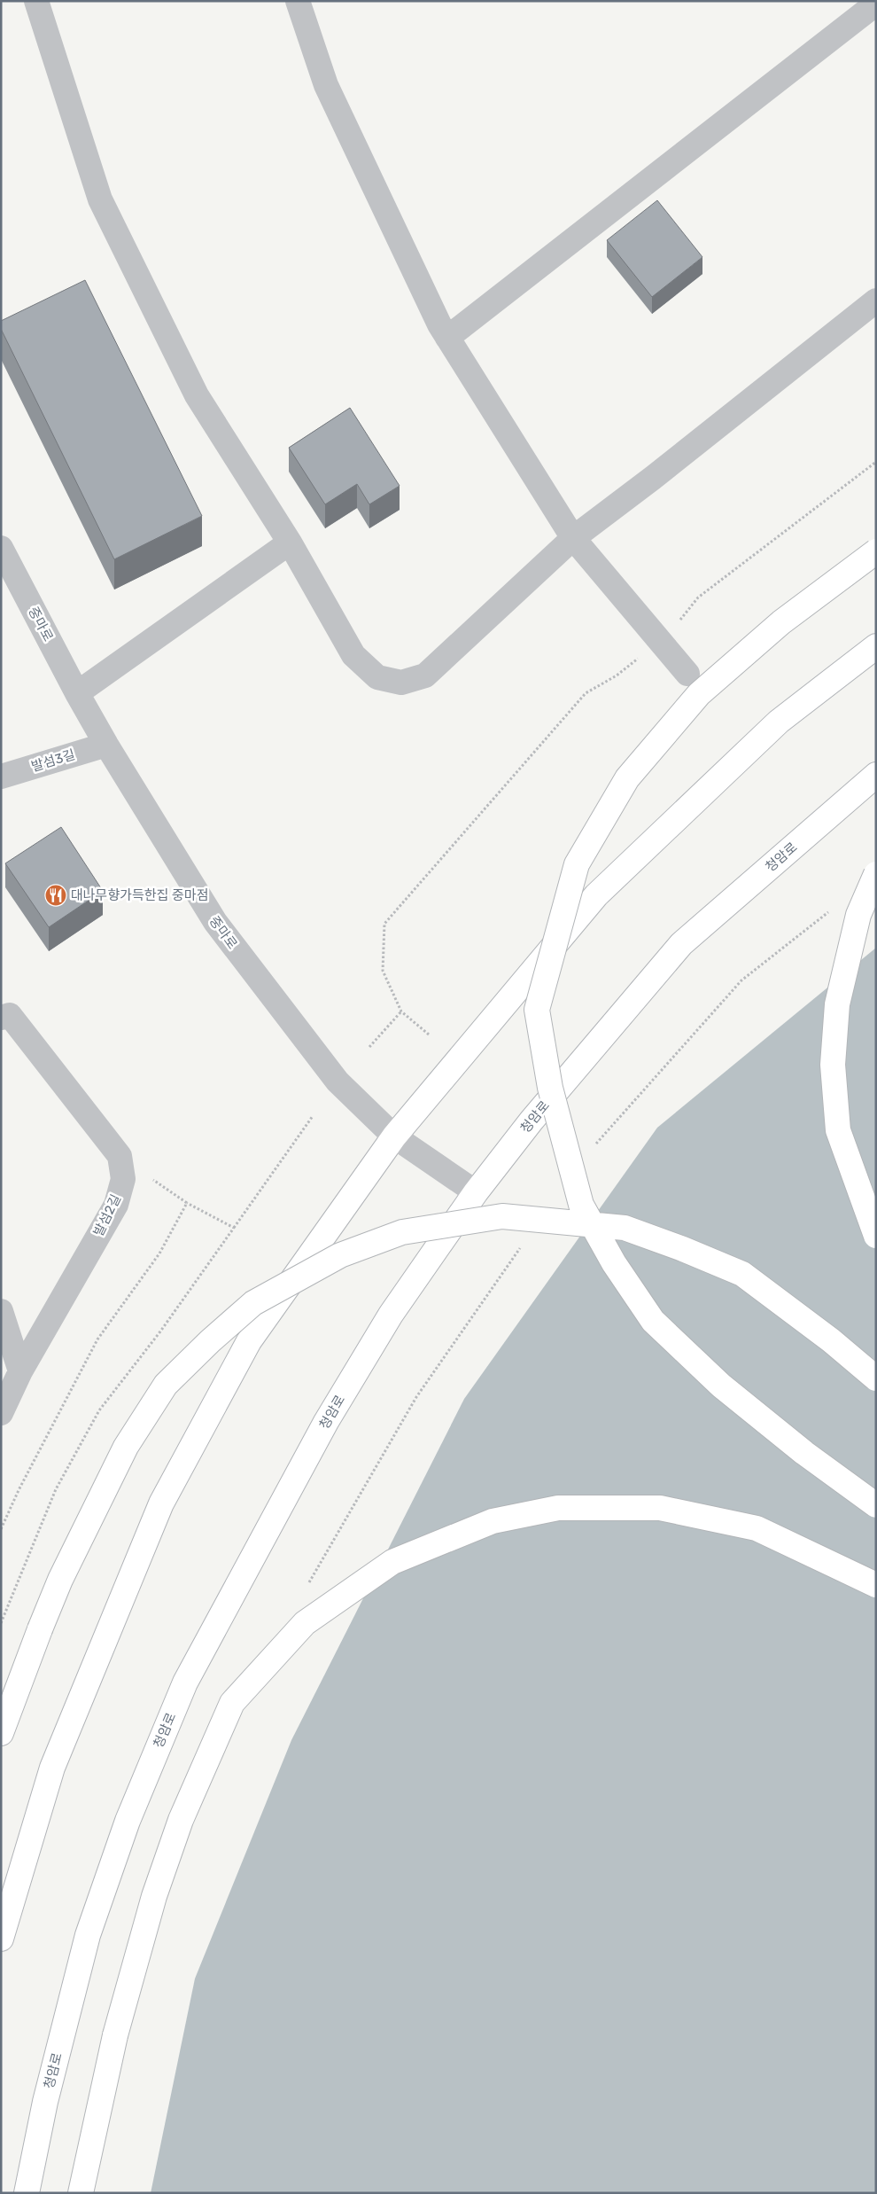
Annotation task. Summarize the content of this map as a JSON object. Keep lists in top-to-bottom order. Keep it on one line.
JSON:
{"streets":{"main road":["청암로"],"street":["중마로","발섬3길","발섬2길"]},"crossings":[["중마로","발섬3길"],["중마로","청암로"]],"places":{"restaurant":["대나무향가득한집 중마점"]}}
